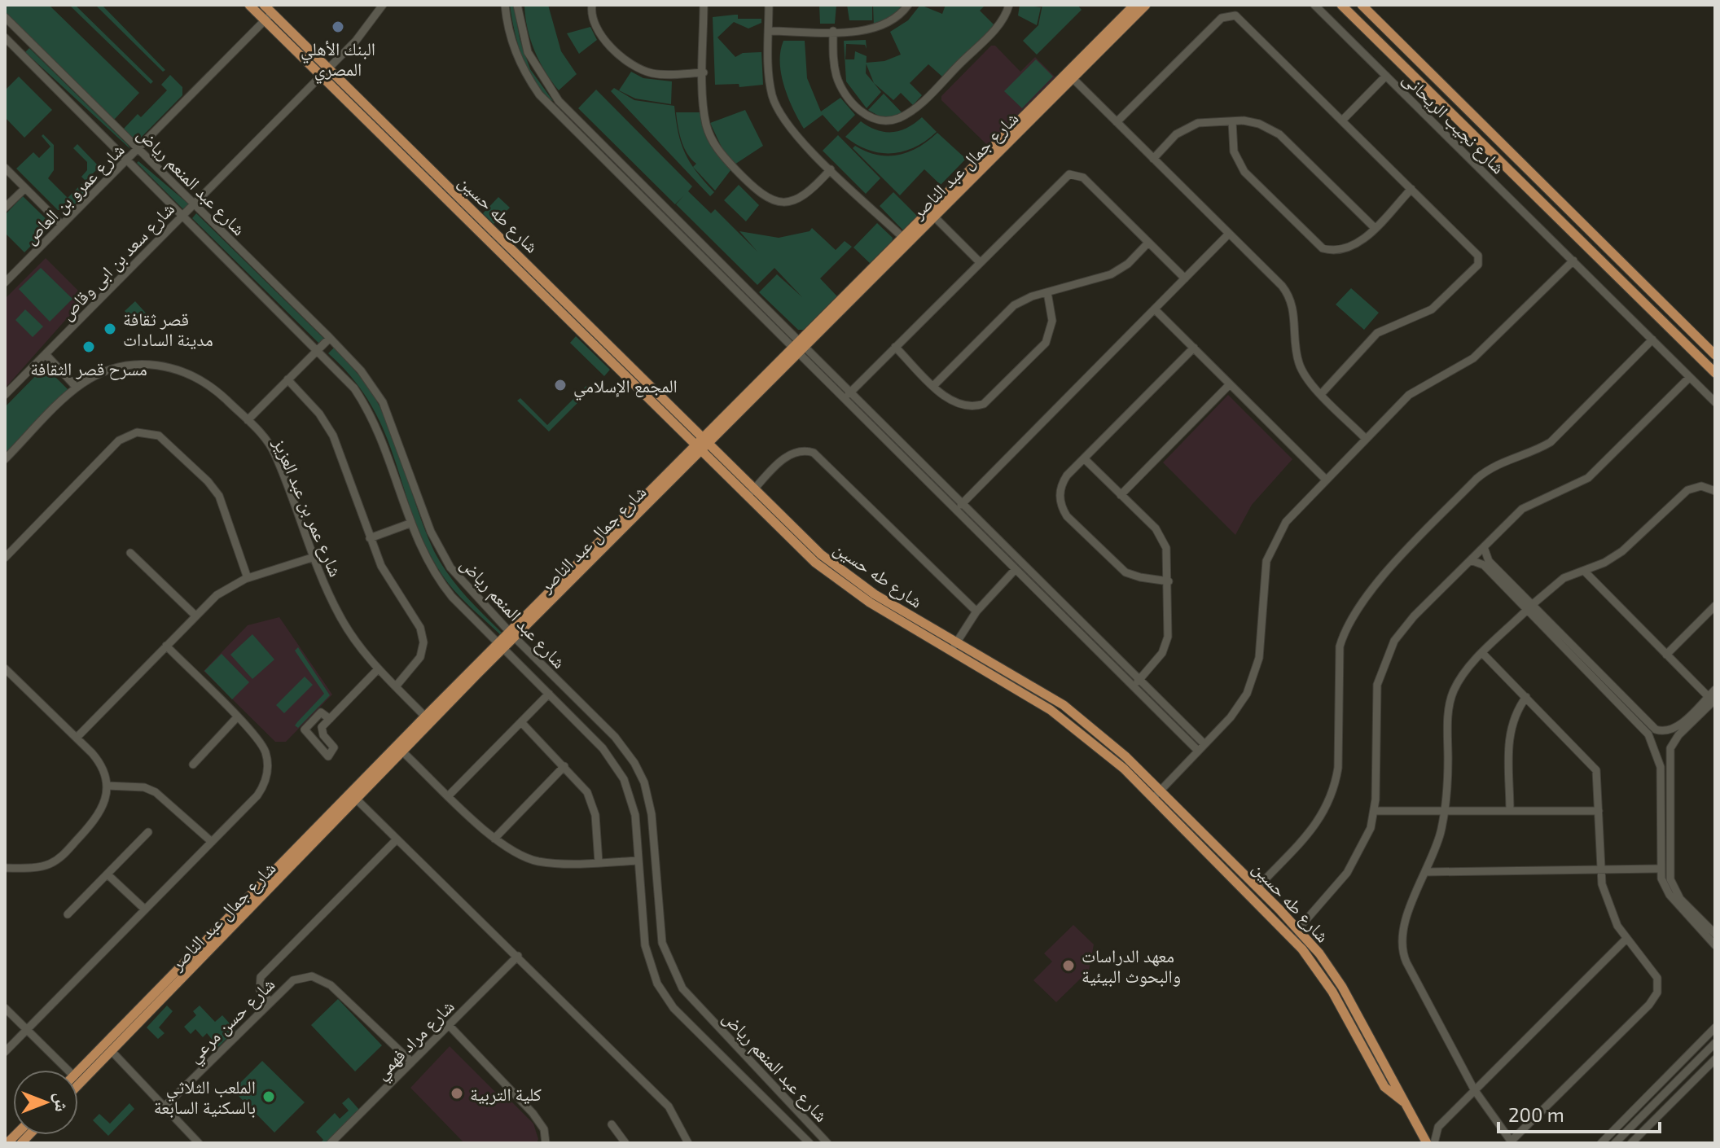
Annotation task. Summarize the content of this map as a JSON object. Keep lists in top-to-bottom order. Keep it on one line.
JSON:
{"streets":{"main road":["شارع جمال عبد الناصر","شارع طه حسين"],"street":["شارع نجيب الريحانى","شارع عبد المنعم رياض","شارع عمرو بن العاص","شارع سعد بن ابى وقاص","شارع عمر بن عبد العزيز","شارع حسن مرعي","شارع مراد فهمي"]},"crossings":[["شارع جمال عبد الناصر","شارع عبد المنعم رياض"],["شارع جمال عبد الناصر","شارع طه حسين"],["شارع جمال عبد الناصر","شارع عمر بن عبد العزيز"],["شارع عبد المنعم رياض","شارع عمرو بن العاص"],["شارع عبد المنعم رياض","شارع سعد بن ابى وقاص"],["شارع عمرو بن العاص","شارع طه حسين"],["شارع طه حسين","شارع سعد بن ابى وقاص"],["شارع حسن مرعي","شارع مراد فهمي"]],"places":["البنك الأهلي المصري","قصر ثقافة مدينة السادات","مسرح قصر الثقافة","المجمع الإسلامي","معهد الدراسات والبحوث البيئية","كلية التربية","الملعب الثلاثي بالسكنية السابعة"],"scale_bar":"200 m","north":"right"}
